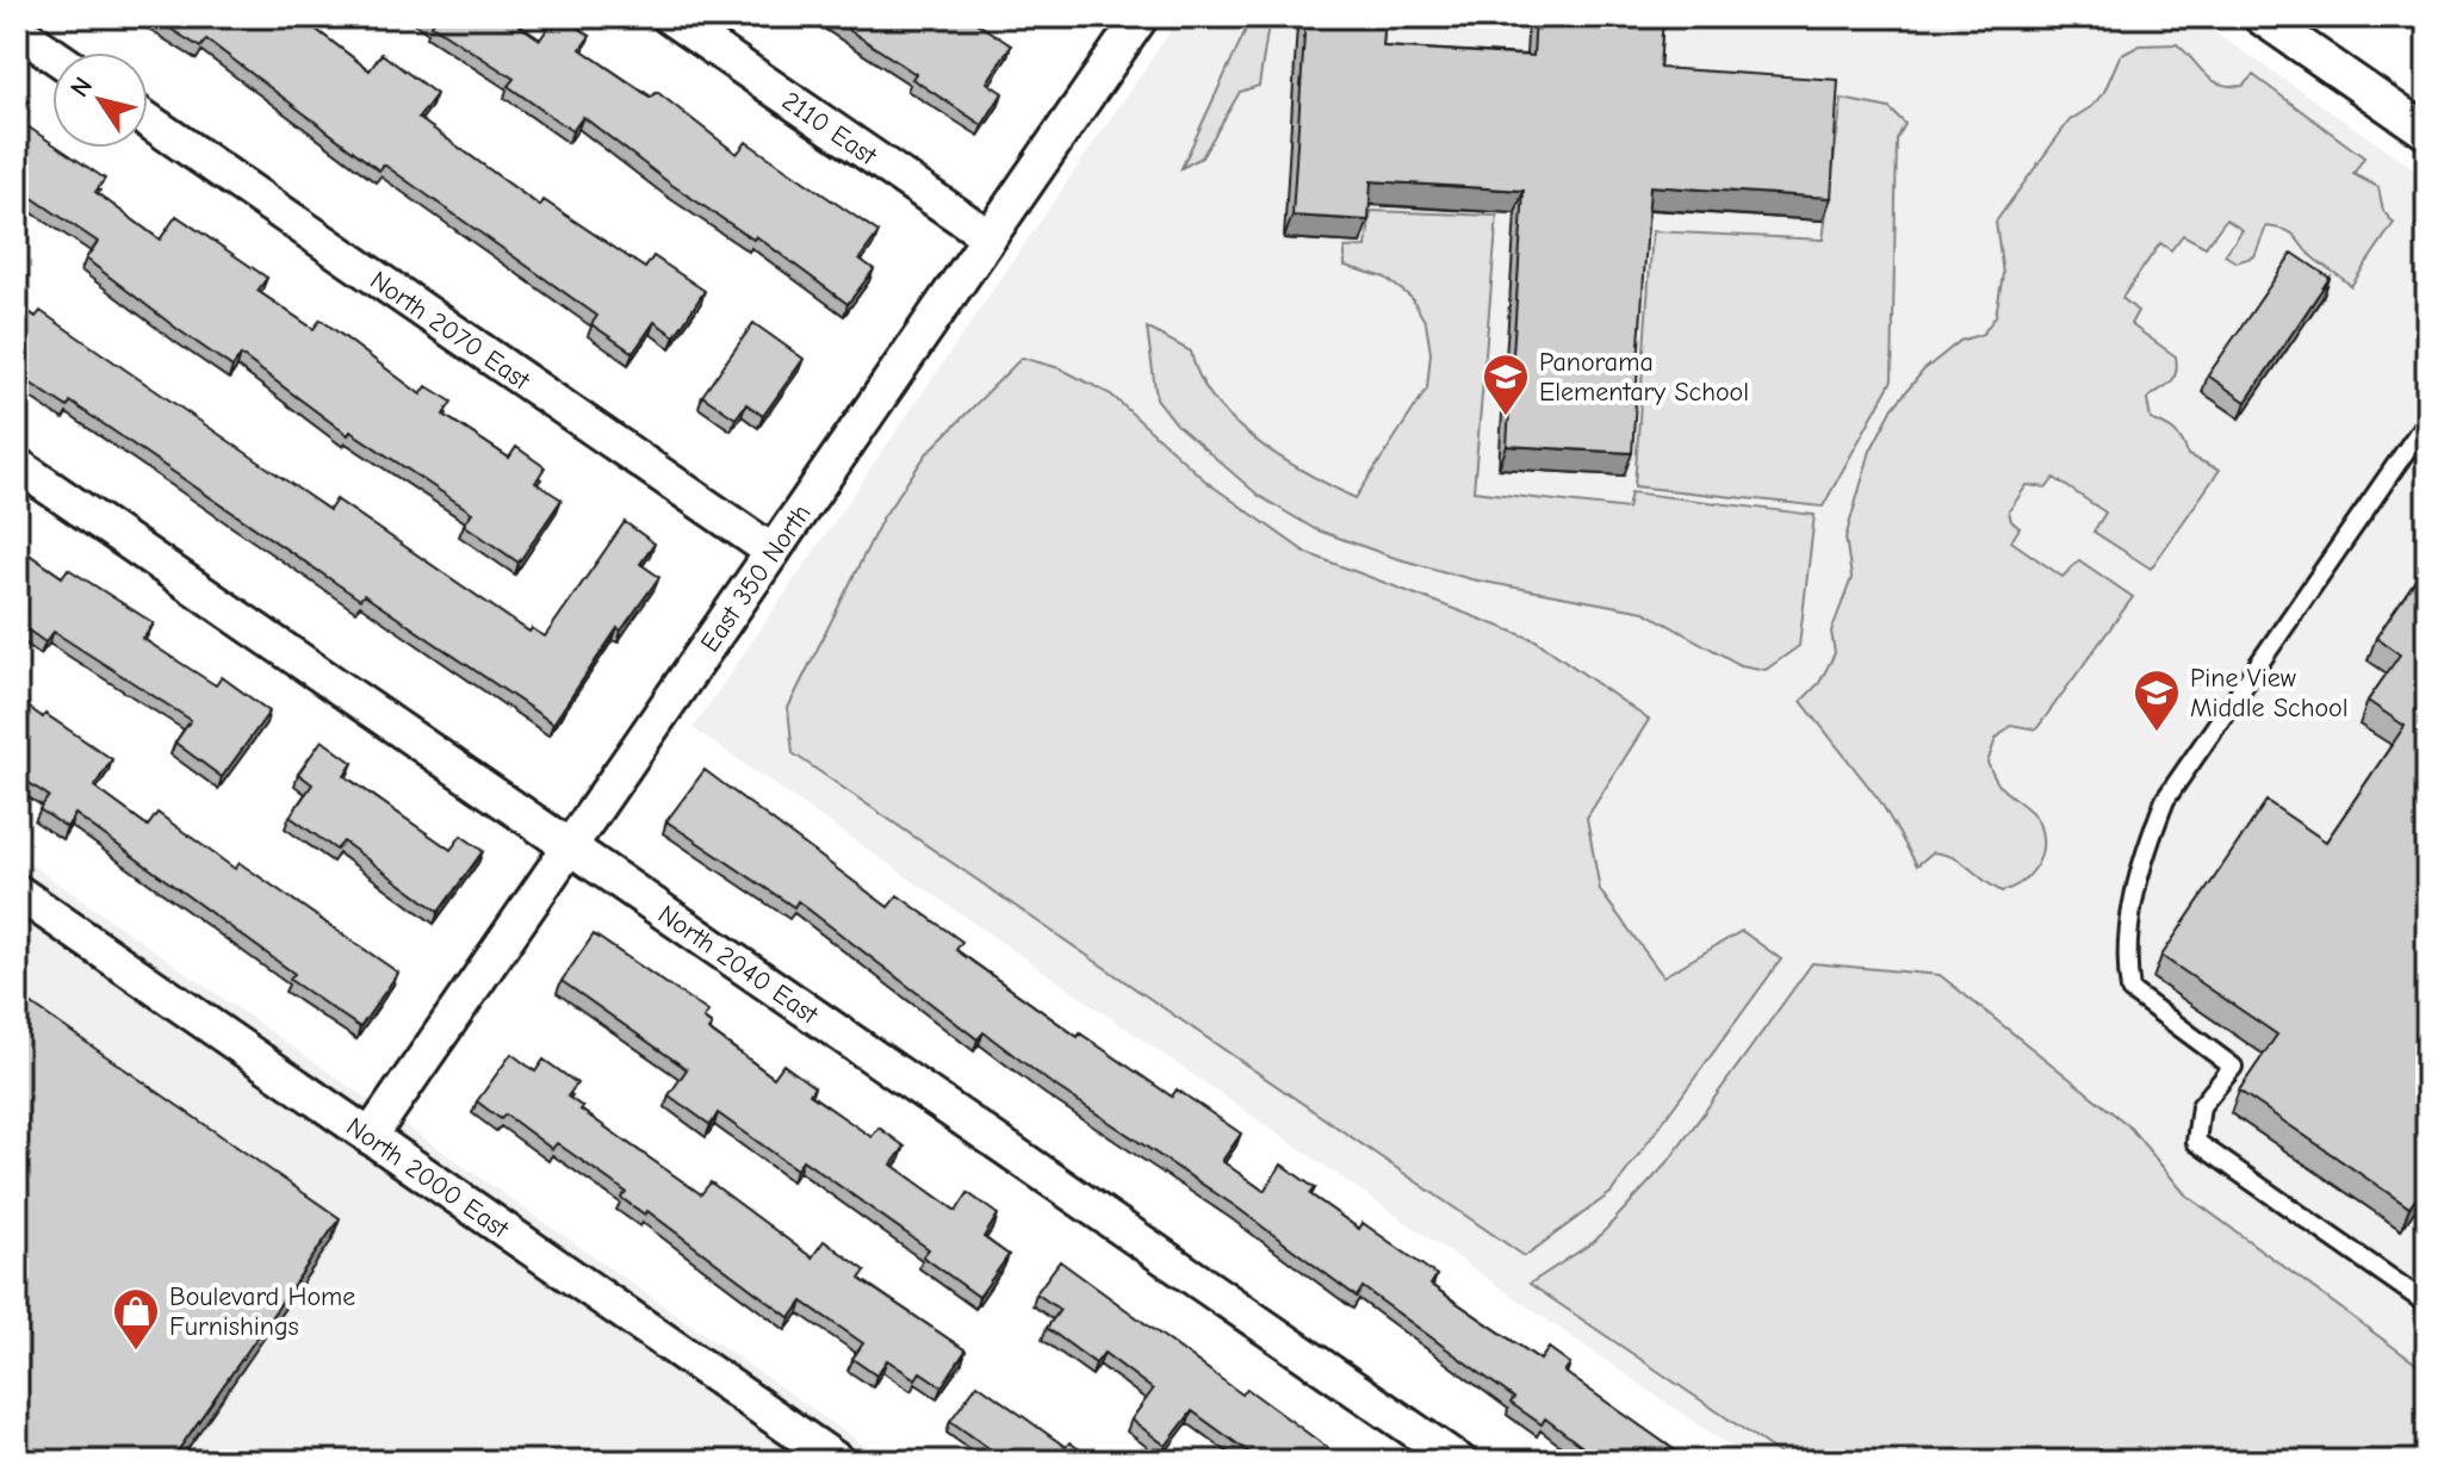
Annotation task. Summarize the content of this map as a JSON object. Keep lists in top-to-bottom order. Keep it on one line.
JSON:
{"streets":{"street":["2110 East","North 2070 East","East 350 North","North 2040 East","North 2000 East"]},"crossings":[["2110 East","East 350 North"],["North 2070 East","East 350 North"],["East 350 North","North 2040 East"],["East 350 North","North 2000 East"]],"places":{"school or university":["Panorama Elementary School","Pine View Middle School"],"shop":["Boulevard Home Furnishings"]},"north":"top left"}
